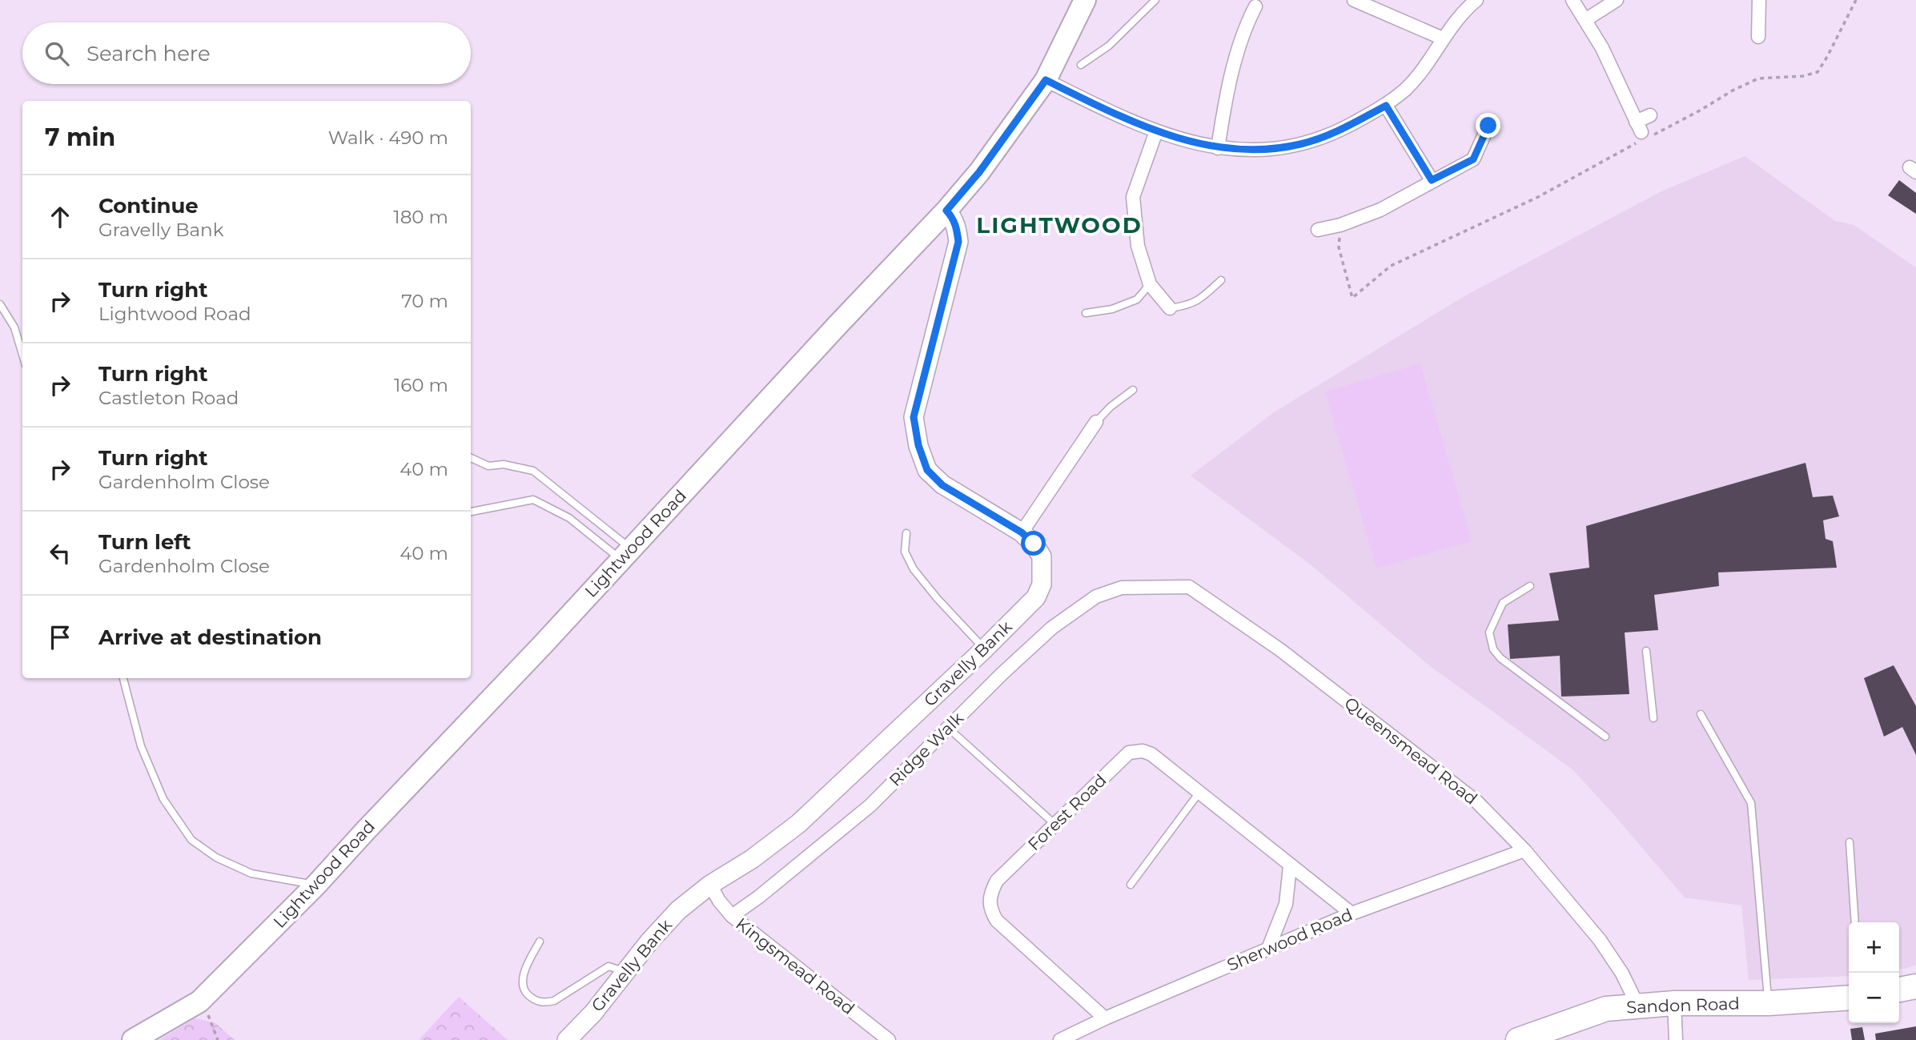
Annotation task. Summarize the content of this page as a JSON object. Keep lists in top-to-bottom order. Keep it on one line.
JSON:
{"streets":{"highway":["Sandon Road"],"main road":["Lightwood Road"],"street":["Gravelly Bank","Ridge Walk","Queensmead Road","Forest Road","Sherwood Road","Kingsmead Road"]},"crossings":[["Lightwood Road","Gravelly Bank"],["Gravelly Bank","Kingsmead Road"],["Ridge Walk","Queensmead Road"],["Ridge Walk","Kingsmead Road"],["Queensmead Road","Sherwood Road"],["Queensmead Road","Sandon Road"],["Forest Road","Sherwood Road"]],"districts":["LIGHTWOOD"],"page":{"search":"Search here","heading":["7 min","Walk · 490 m"],"list":[["Continue","Gravelly Bank","180 m"],["Turn right","Lightwood Road","70 m"],["Turn right","Castleton Road","160 m"],["Turn right","Gardenholm Close","40 m"],["Turn left","Gardenholm Close","40 m"],"Arrive at destination"],"map_buttons":["+","−"]}}
